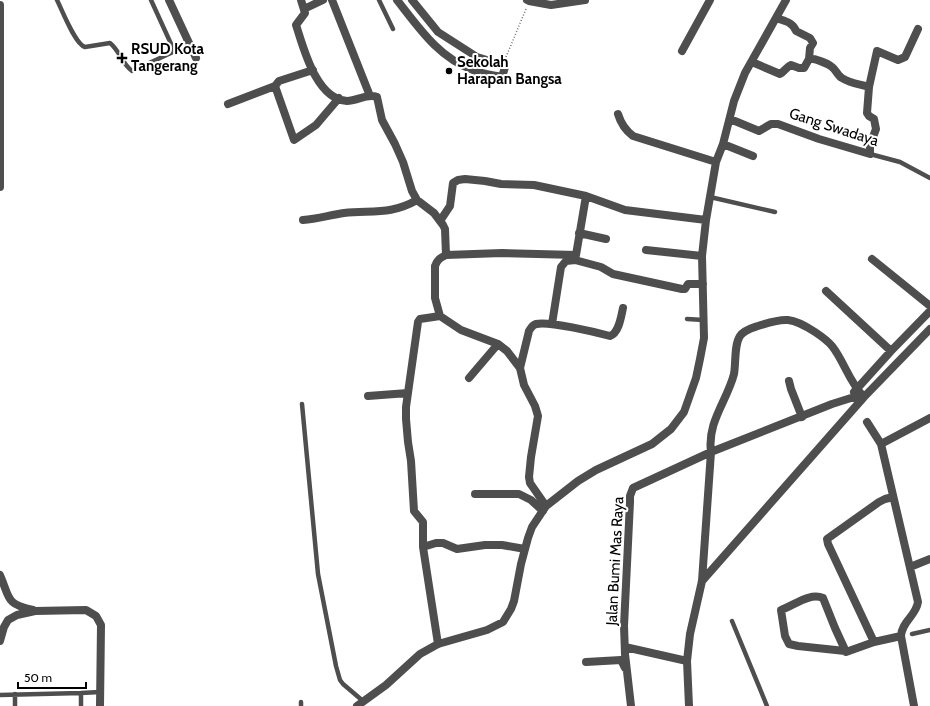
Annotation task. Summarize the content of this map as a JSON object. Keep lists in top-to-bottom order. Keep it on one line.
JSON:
{"streets":{"street":["Gang Swadaya","Jalan Bumi Mas Raya"]},"places":{"health":["RSUD Kota Tangerang"],"other":["Sekolah Harapan Bangsa"]},"scale_bar":"50 m"}
